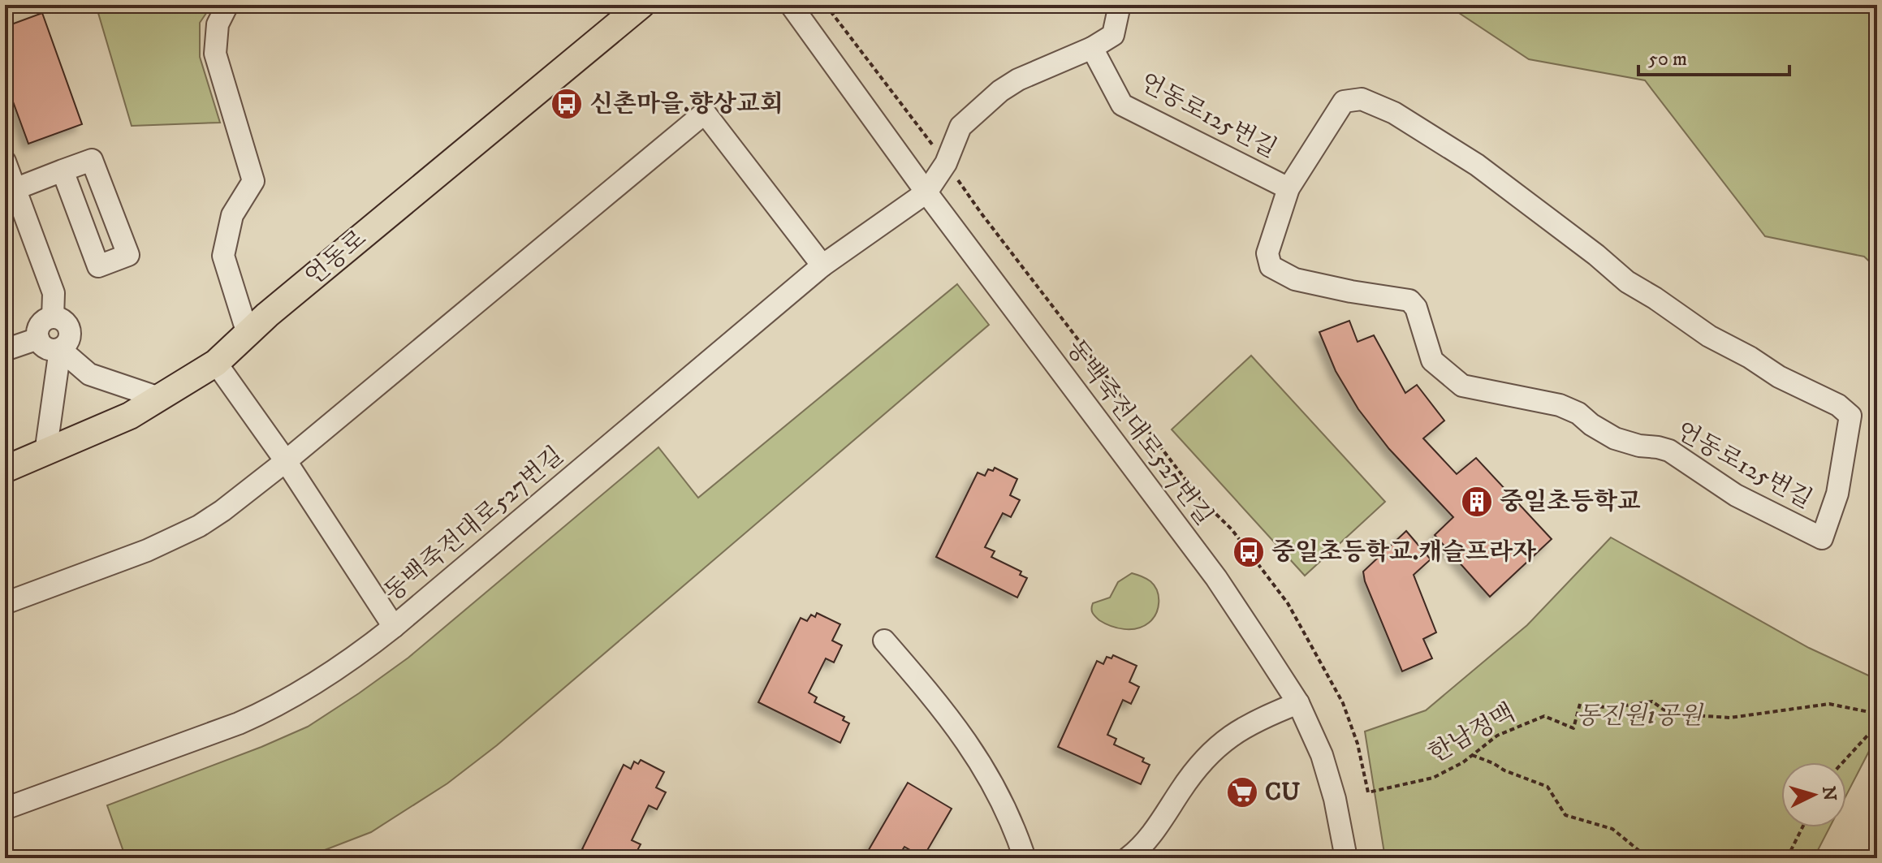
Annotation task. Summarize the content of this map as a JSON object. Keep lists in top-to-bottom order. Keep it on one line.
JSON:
{"streets":{"main road":["언동로"],"street":["언동로125번길","동백죽전대로527번길"],"path":["한남정맥"]},"parks":["동진원1공원"],"places":{"bus stop":["신촌마을.향상교회","중일초등학교.캐슬프라자"],"building":["중일초등학교"],"supermarket":["CU"]},"scale_bar":"50 m","north":"right"}
